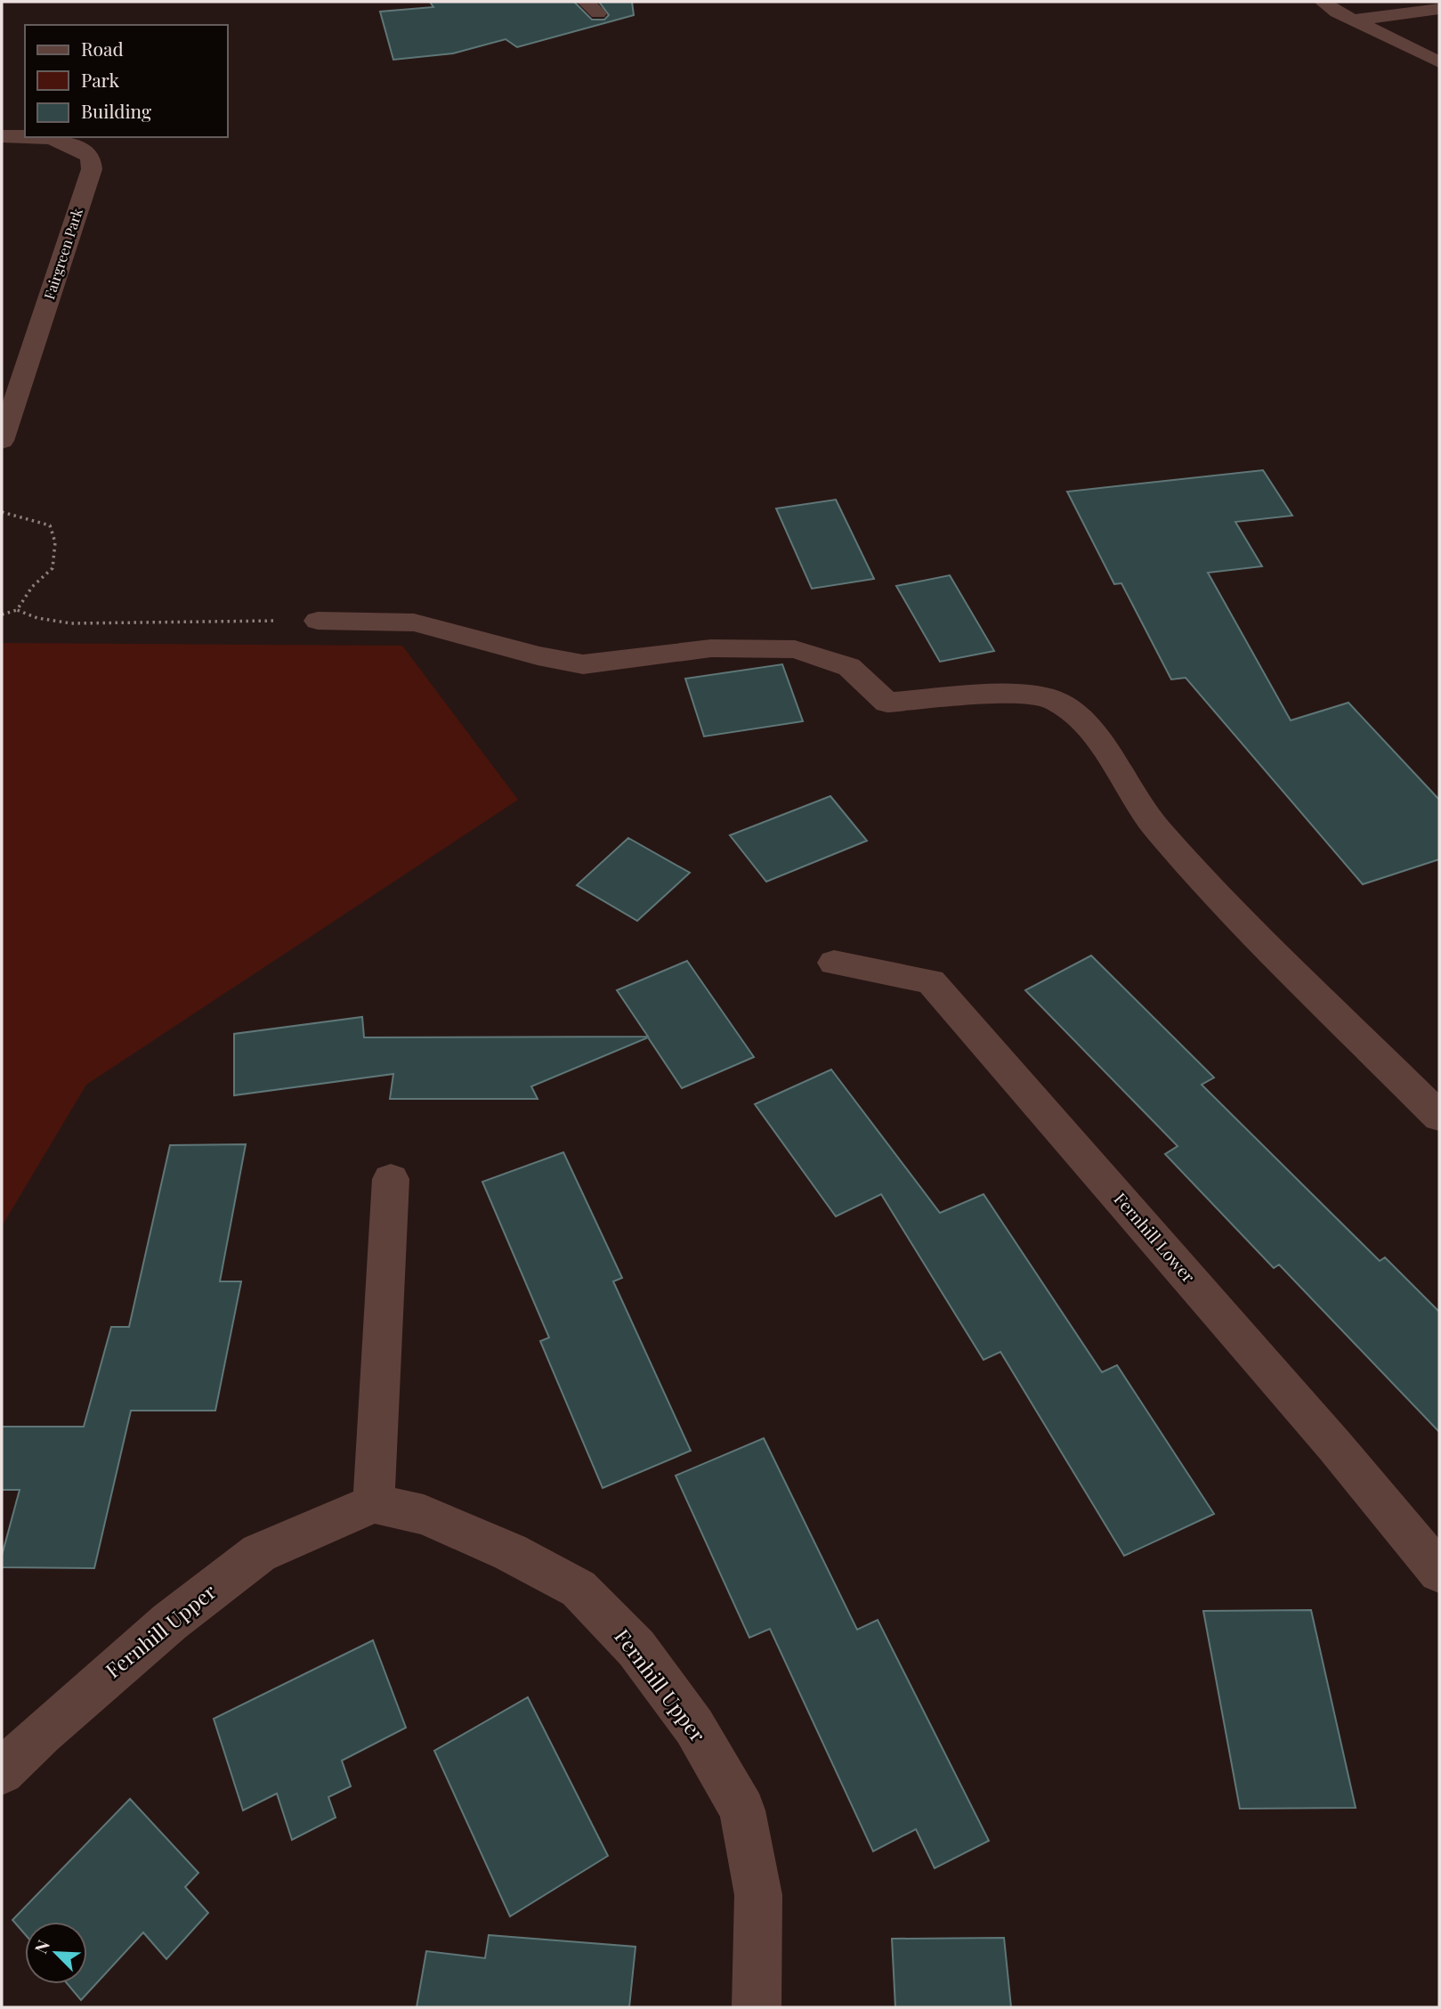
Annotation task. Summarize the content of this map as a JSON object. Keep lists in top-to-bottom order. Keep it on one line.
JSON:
{"streets":{"street":["Fairgreen Park","Fernhill Lower","Fernhill Upper"]},"legend":["Road","Park","Building"],"north":"top left"}
